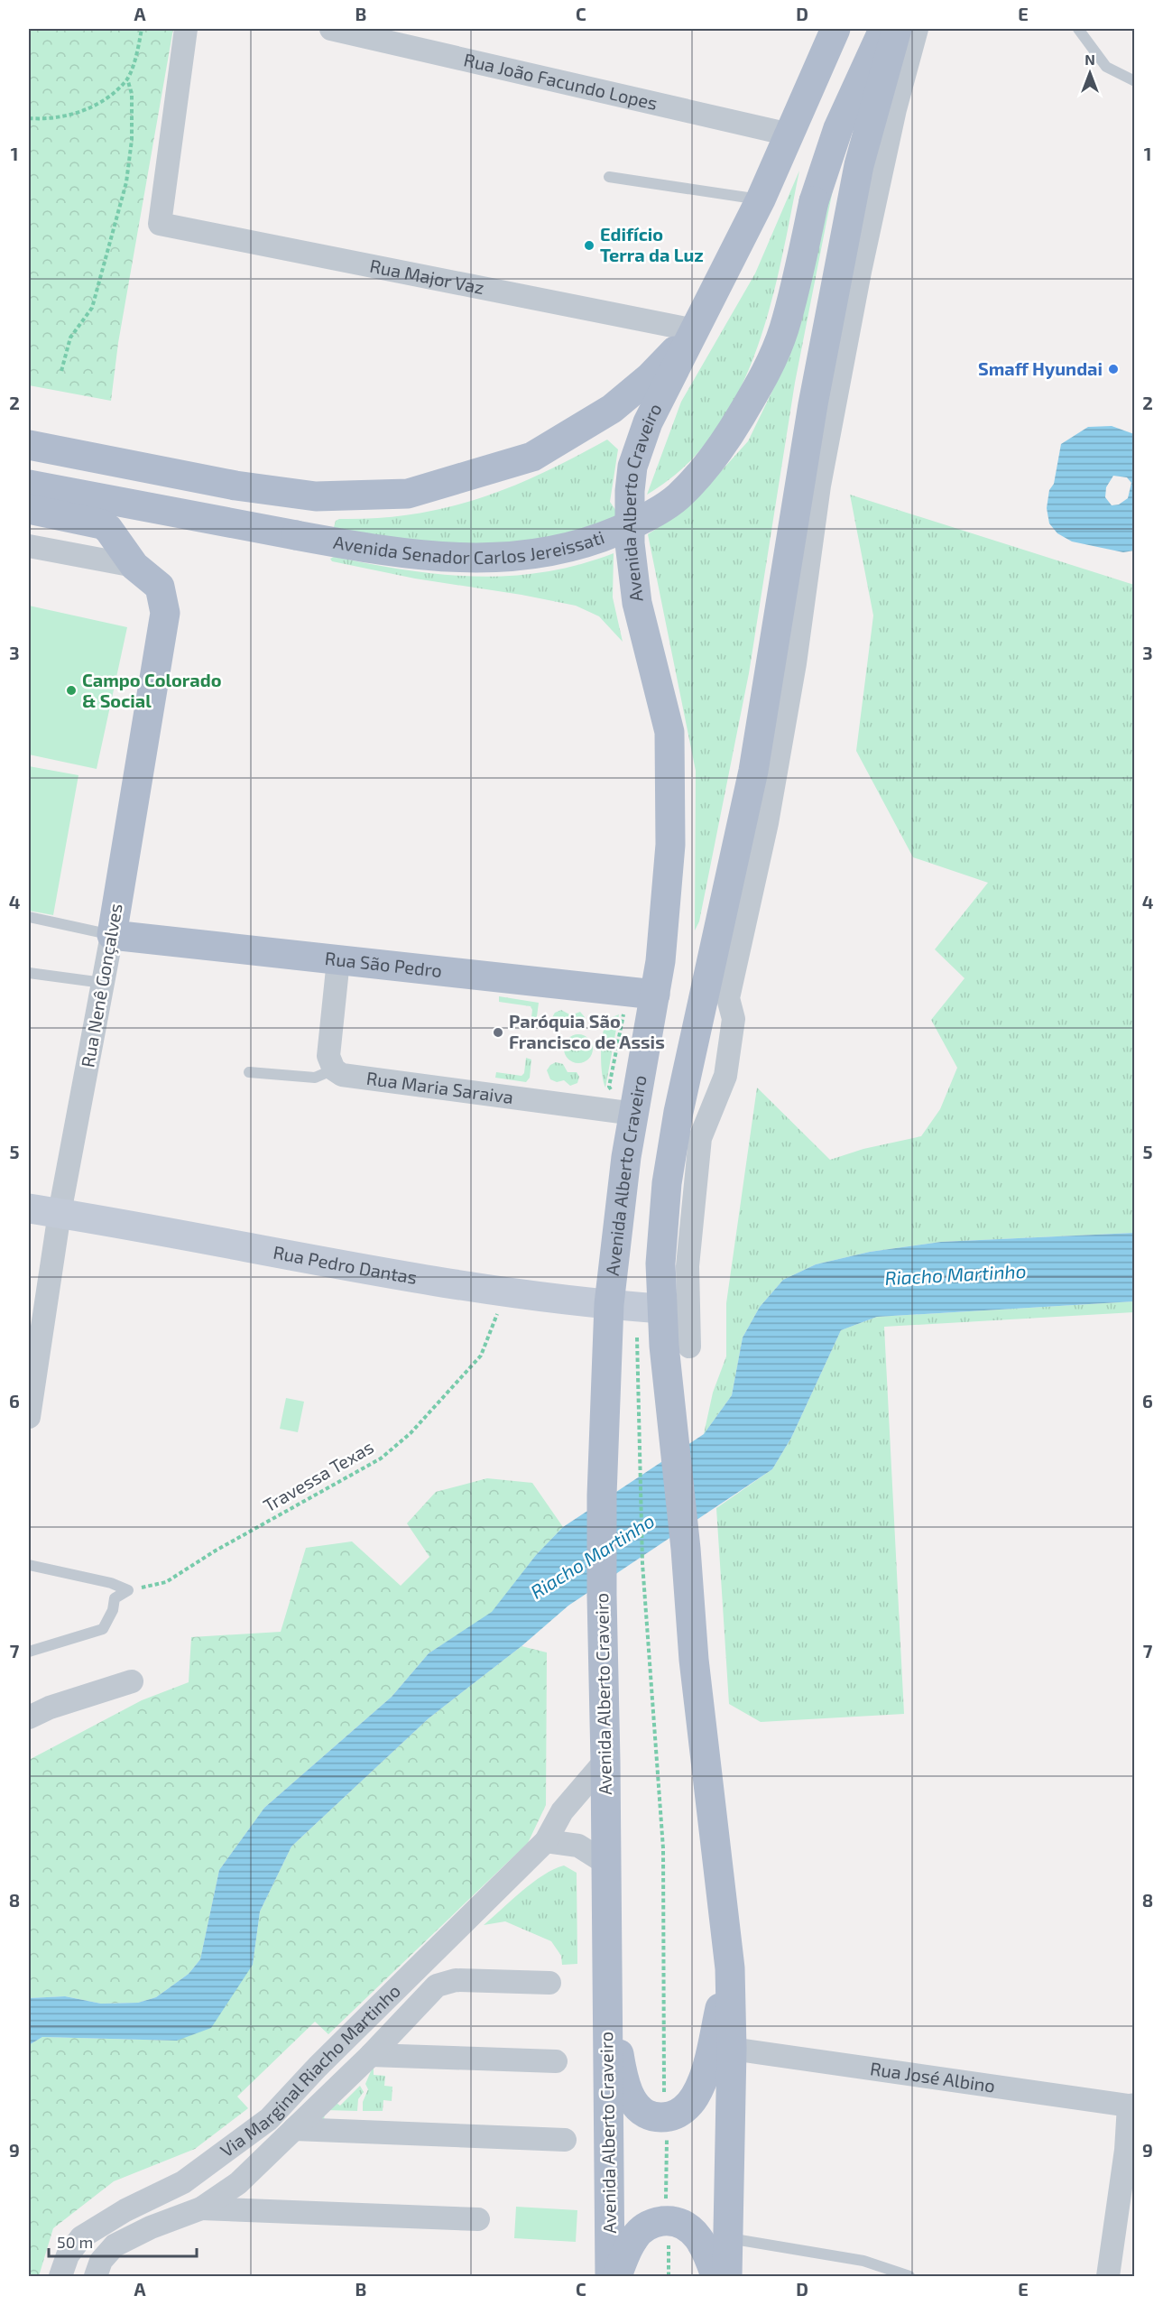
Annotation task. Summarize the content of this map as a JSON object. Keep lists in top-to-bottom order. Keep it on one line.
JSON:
{"streets":{"main road":["Avenida Alberto Craveiro","Avenida Senador Carlos Jereissati","Rua São Pedro","Rua Nenê Gonçalves","Rua Pedro Dantas"],"street":["Rua João Facundo Lopes","Rua Major Vaz","Rua Maria Saraiva","Via Marginal Riacho Martinho","Rua José Albino"],"path":["Travessa Texas"]},"crossings":[["Rua João Facundo Lopes","Avenida Alberto Craveiro"],["Rua Major Vaz","Avenida Alberto Craveiro"],["Avenida Alberto Craveiro","Rua São Pedro"],["Avenida Alberto Craveiro","Rua Maria Saraiva"],["Avenida Alberto Craveiro","Rua Pedro Dantas"],["Avenida Alberto Craveiro","Via Marginal Riacho Martinho"],["Rua São Pedro","Rua Nenê Gonçalves"],["Rua Nenê Gonçalves","Rua Pedro Dantas"]],"water":["Riacho Martinho"],"places":["Edifício Terra da Luz","Smaff Hyundai","Campo Colorado & Social","Paróquia São Francisco de Assis"],"scale_bar":"50 m","north":"top","grid":{"columns":["A","B","C","D","E"],"rows":["1","2","3","4","5","6","7","8","9"]}}
